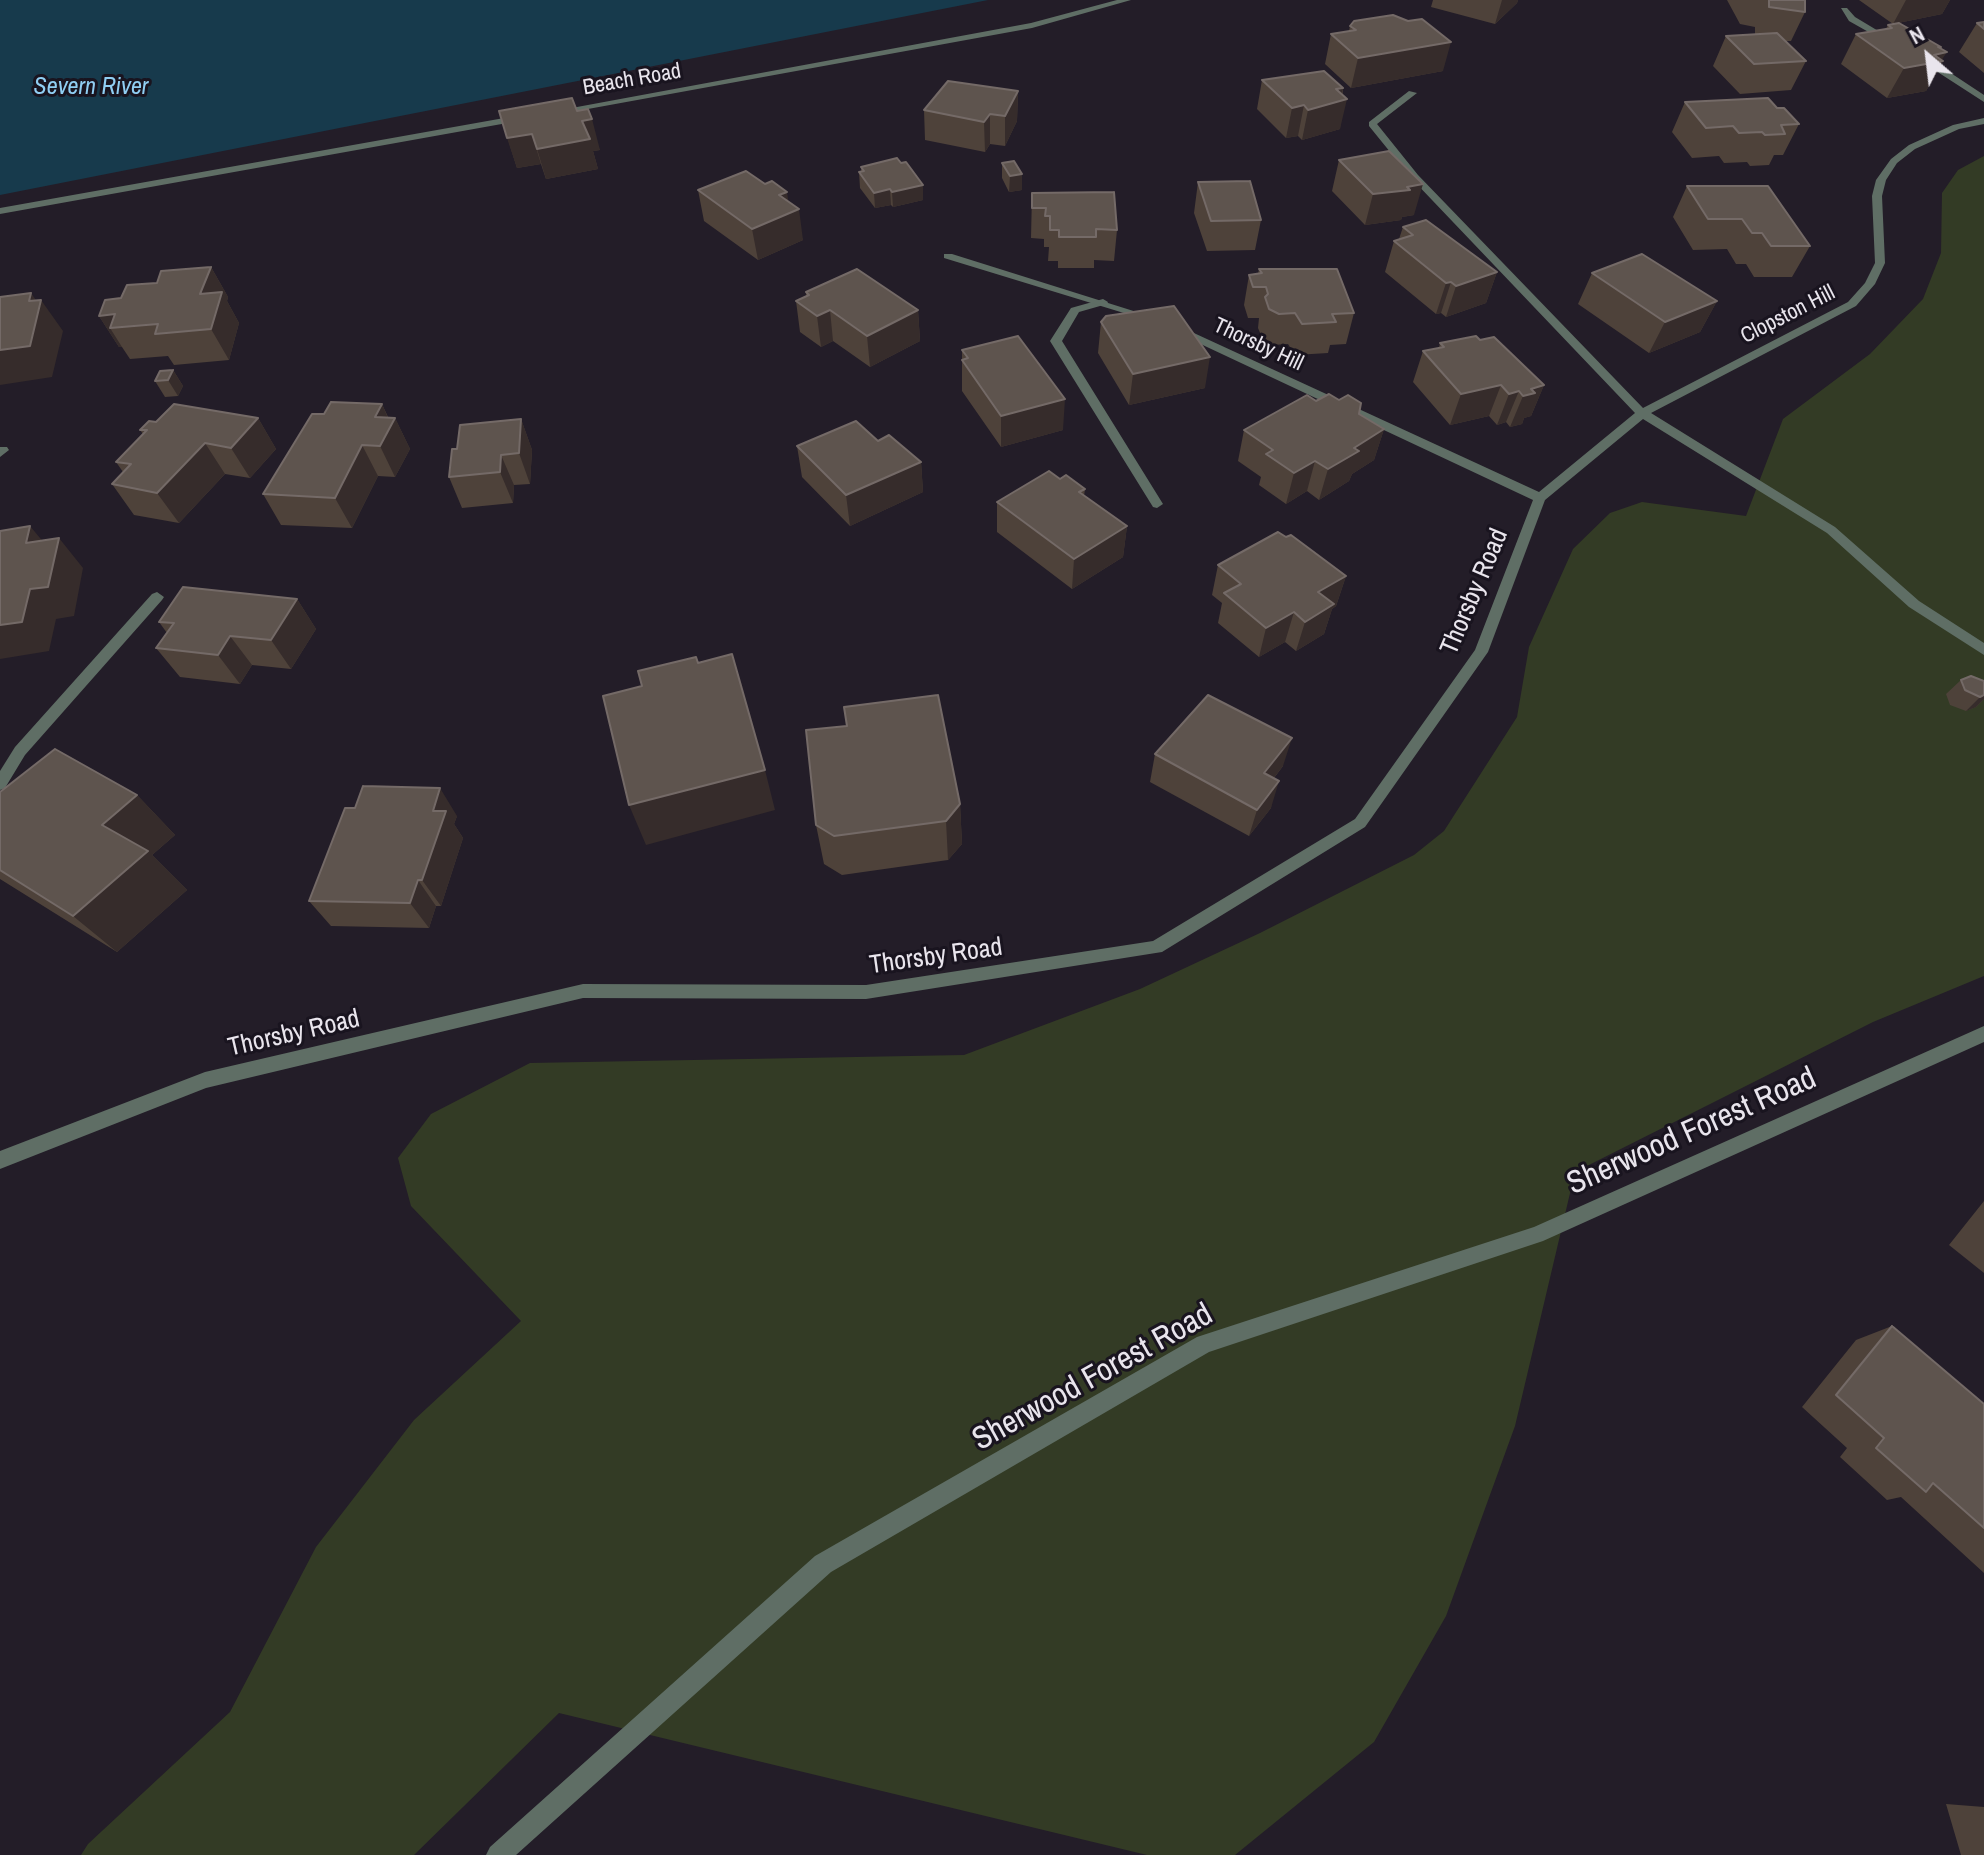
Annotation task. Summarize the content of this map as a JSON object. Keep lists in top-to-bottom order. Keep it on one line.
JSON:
{"streets":{"street":["Beach Road","Clopston Hill","Thorsby Hill","Thorsby Road","Sherwood Forest Road"]},"crossings":[["Clopston Hill","Thorsby Road"],["Thorsby Hill","Thorsby Road"]],"water":["Severn River"],"north":"top left"}
